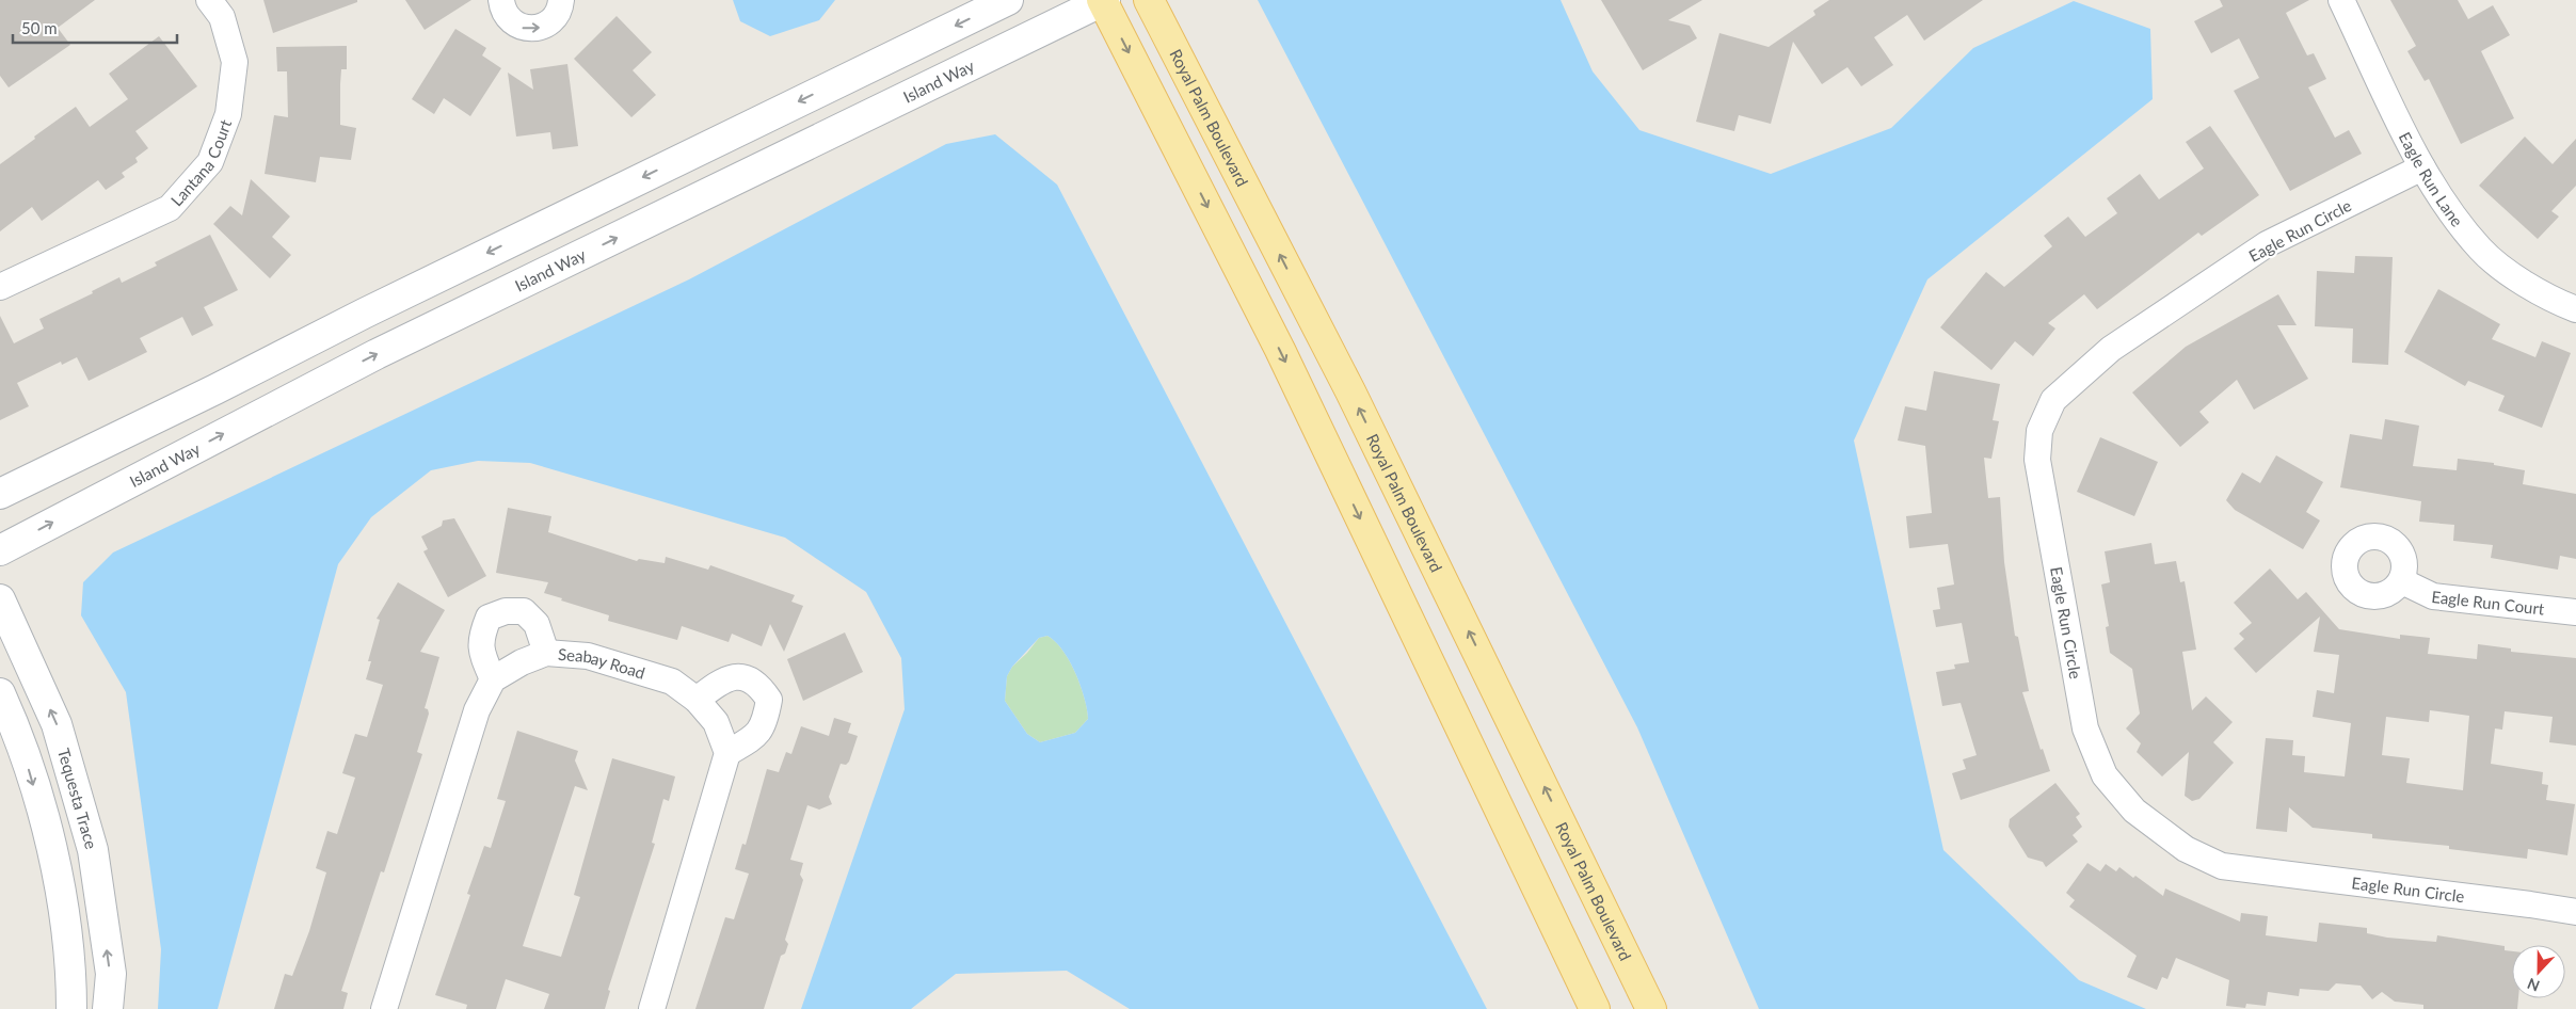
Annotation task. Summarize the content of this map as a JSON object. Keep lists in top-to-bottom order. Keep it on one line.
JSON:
{"streets":{"main road":["Royal Palm Boulevard"],"street":["Island Way","Lantana Court","Eagle Run Lane","Eagle Run Circle","Eagle Run Court","Seabay Road","Tequesta Trace"]},"crossings":[["Eagle Run Lane","Eagle Run Circle"]],"scale_bar":"50 m","north":"bottom"}
